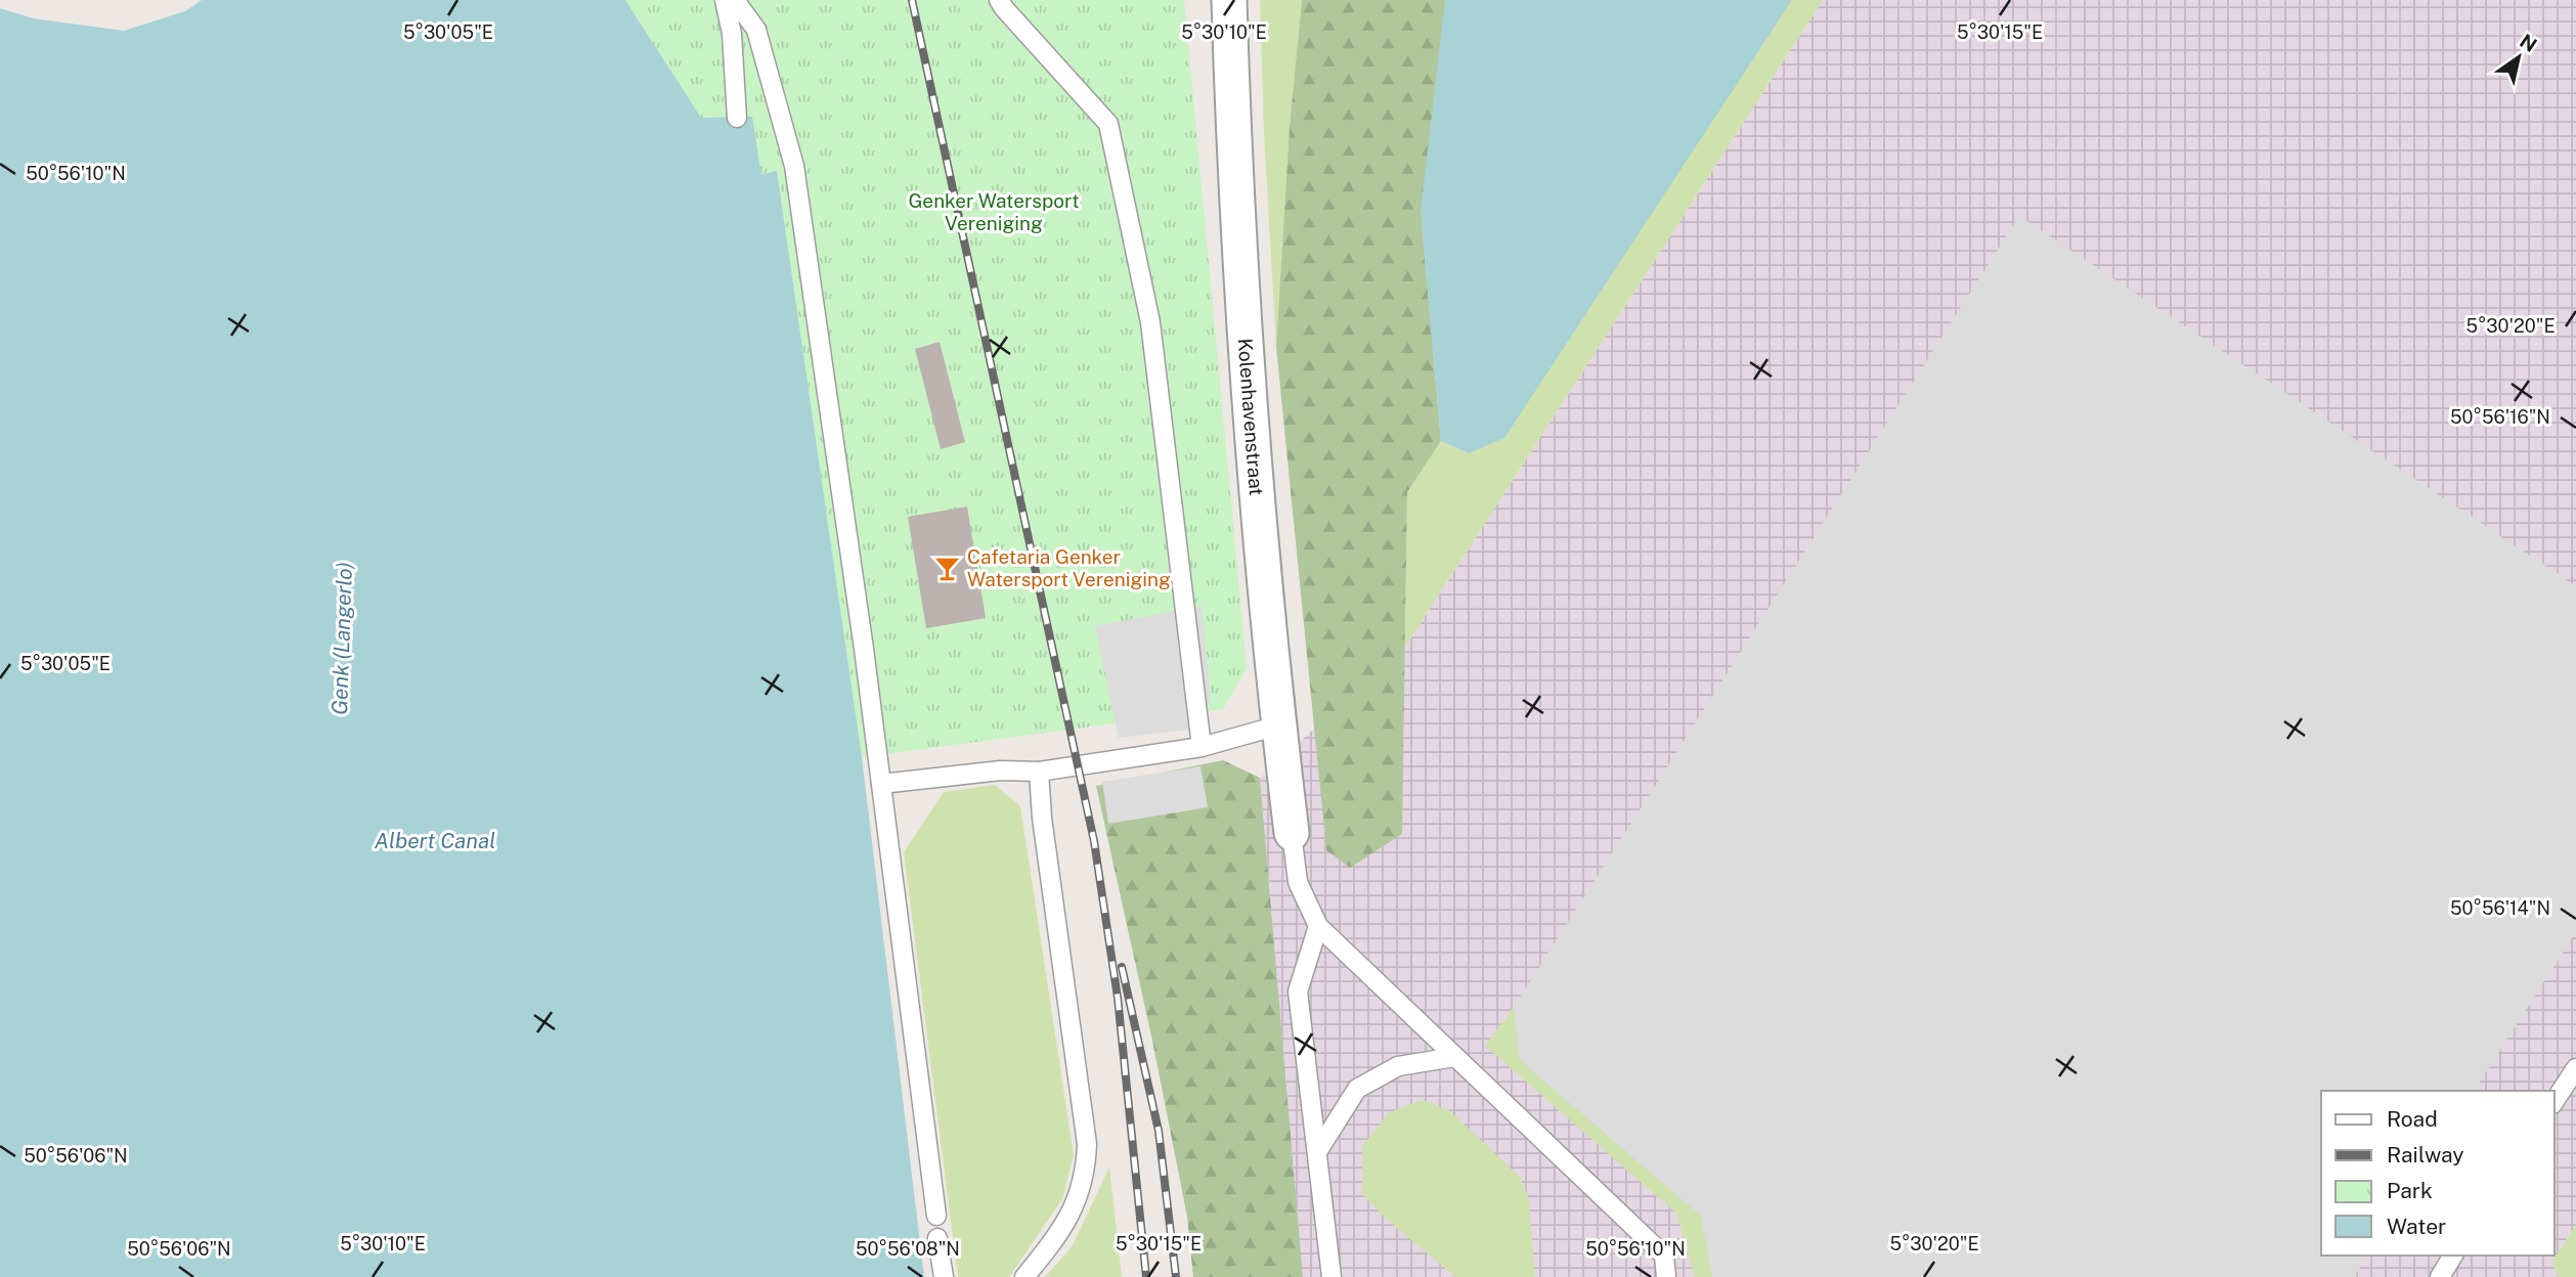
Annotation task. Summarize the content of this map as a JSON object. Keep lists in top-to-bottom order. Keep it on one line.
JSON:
{"streets":{"street":["Kolenhavenstraat"]},"water":["Genk (Langerlo)","Albert Canal"],"parks":["Genker Watersport Vereniging"],"places":{"bar":["Cafetaria Genker Watersport Vereniging"]},"legend":["Road","Railway","Park","Water"],"north":"top right","coordinates":["5°30'05\"E","5°30'15\"E","5°30'10\"E","50°56'10\"N","5°30'20\"E","50°56'16\"N","50°56'14\"N","50°56'06\"N","50°56'08\"N"]}
